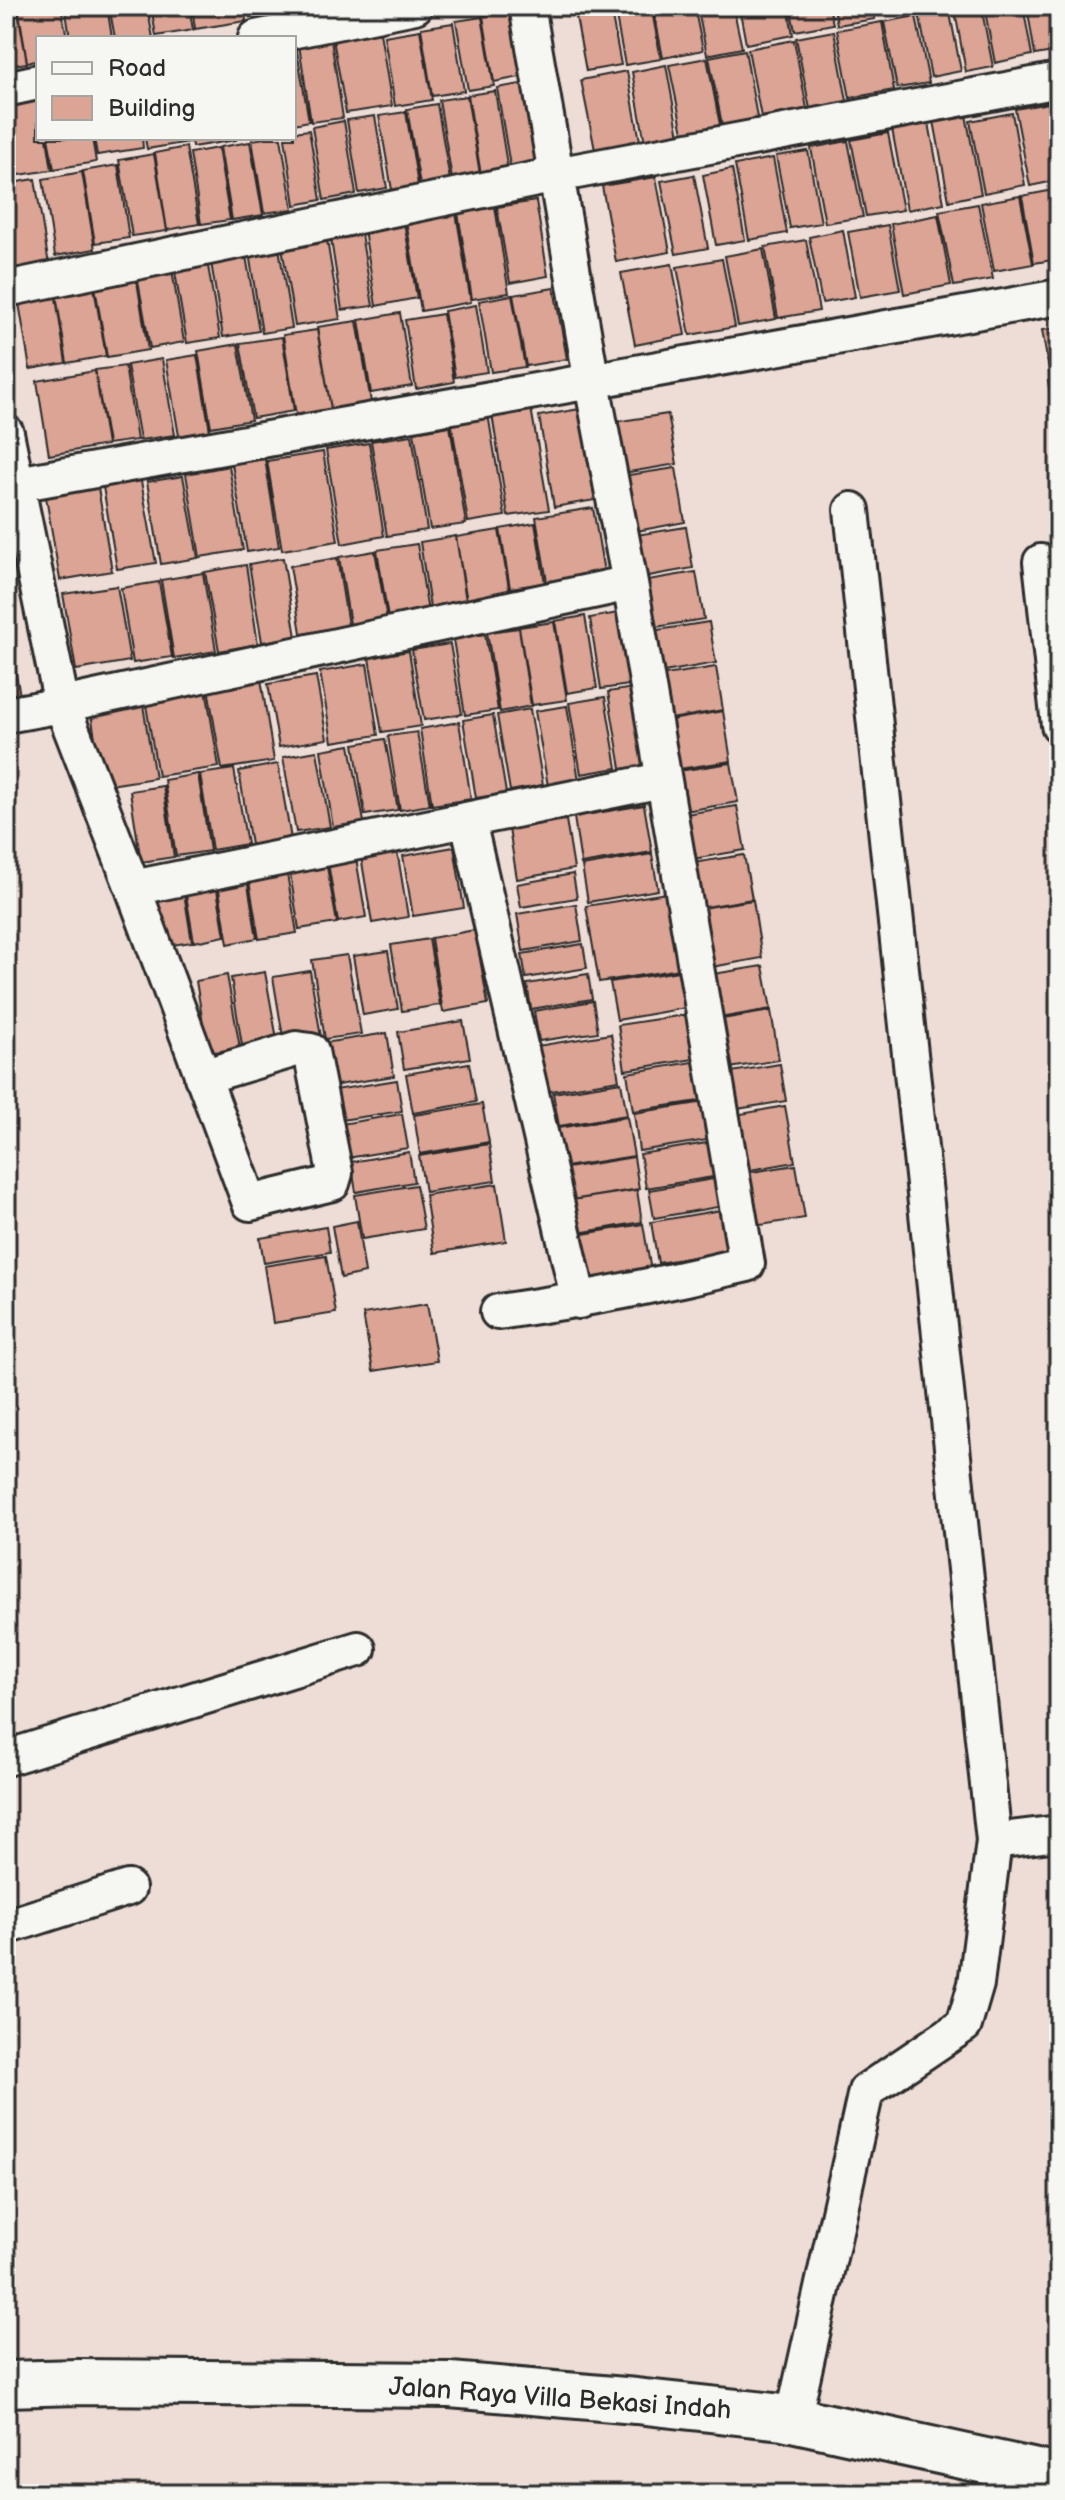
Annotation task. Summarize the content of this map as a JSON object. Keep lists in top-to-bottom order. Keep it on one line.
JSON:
{"streets":{"main road":["Jalan Raya Villa Bekasi Indah"]},"legend":["Road","Building"]}
